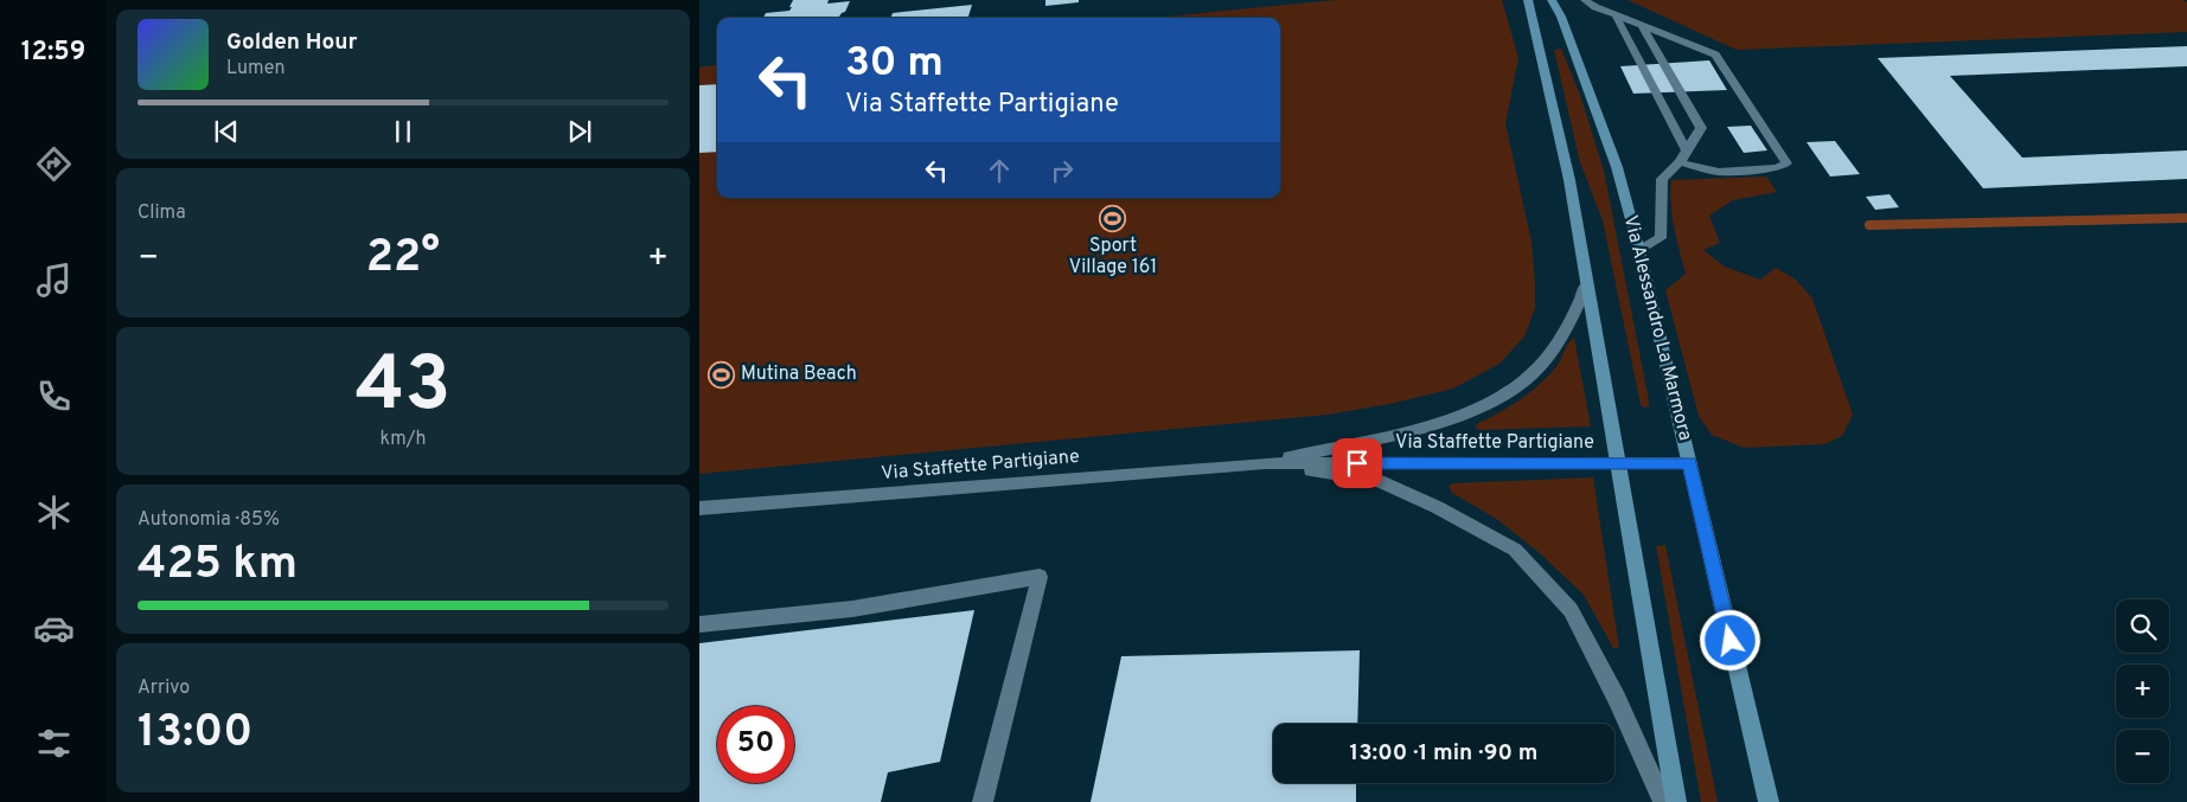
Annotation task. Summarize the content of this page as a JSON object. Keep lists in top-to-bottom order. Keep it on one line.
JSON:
{"streets":{"main road":["Via Alessandro La Marmora"],"street":["Via Staffette Partigiane"]},"crossings":[["Via Alessandro La Marmora","Via Staffette Partigiane"]],"places":{"sports":["Sport Village 161","Mutina Beach"]},"page":{"tabs":"12:59","turn":["30 m","Via Staffette Partigiane"],"song":["Golden Hour","Lumen"],"tile":["Clima",["43","km/h"],["Autonomia · 85%","425 km"],["Arrivo","13:00"]],"heat":["−","22°","+"],"map_buttons":["+","−"],"limit":"50","trip":"13:00 · 1 min · 90 m"}}
